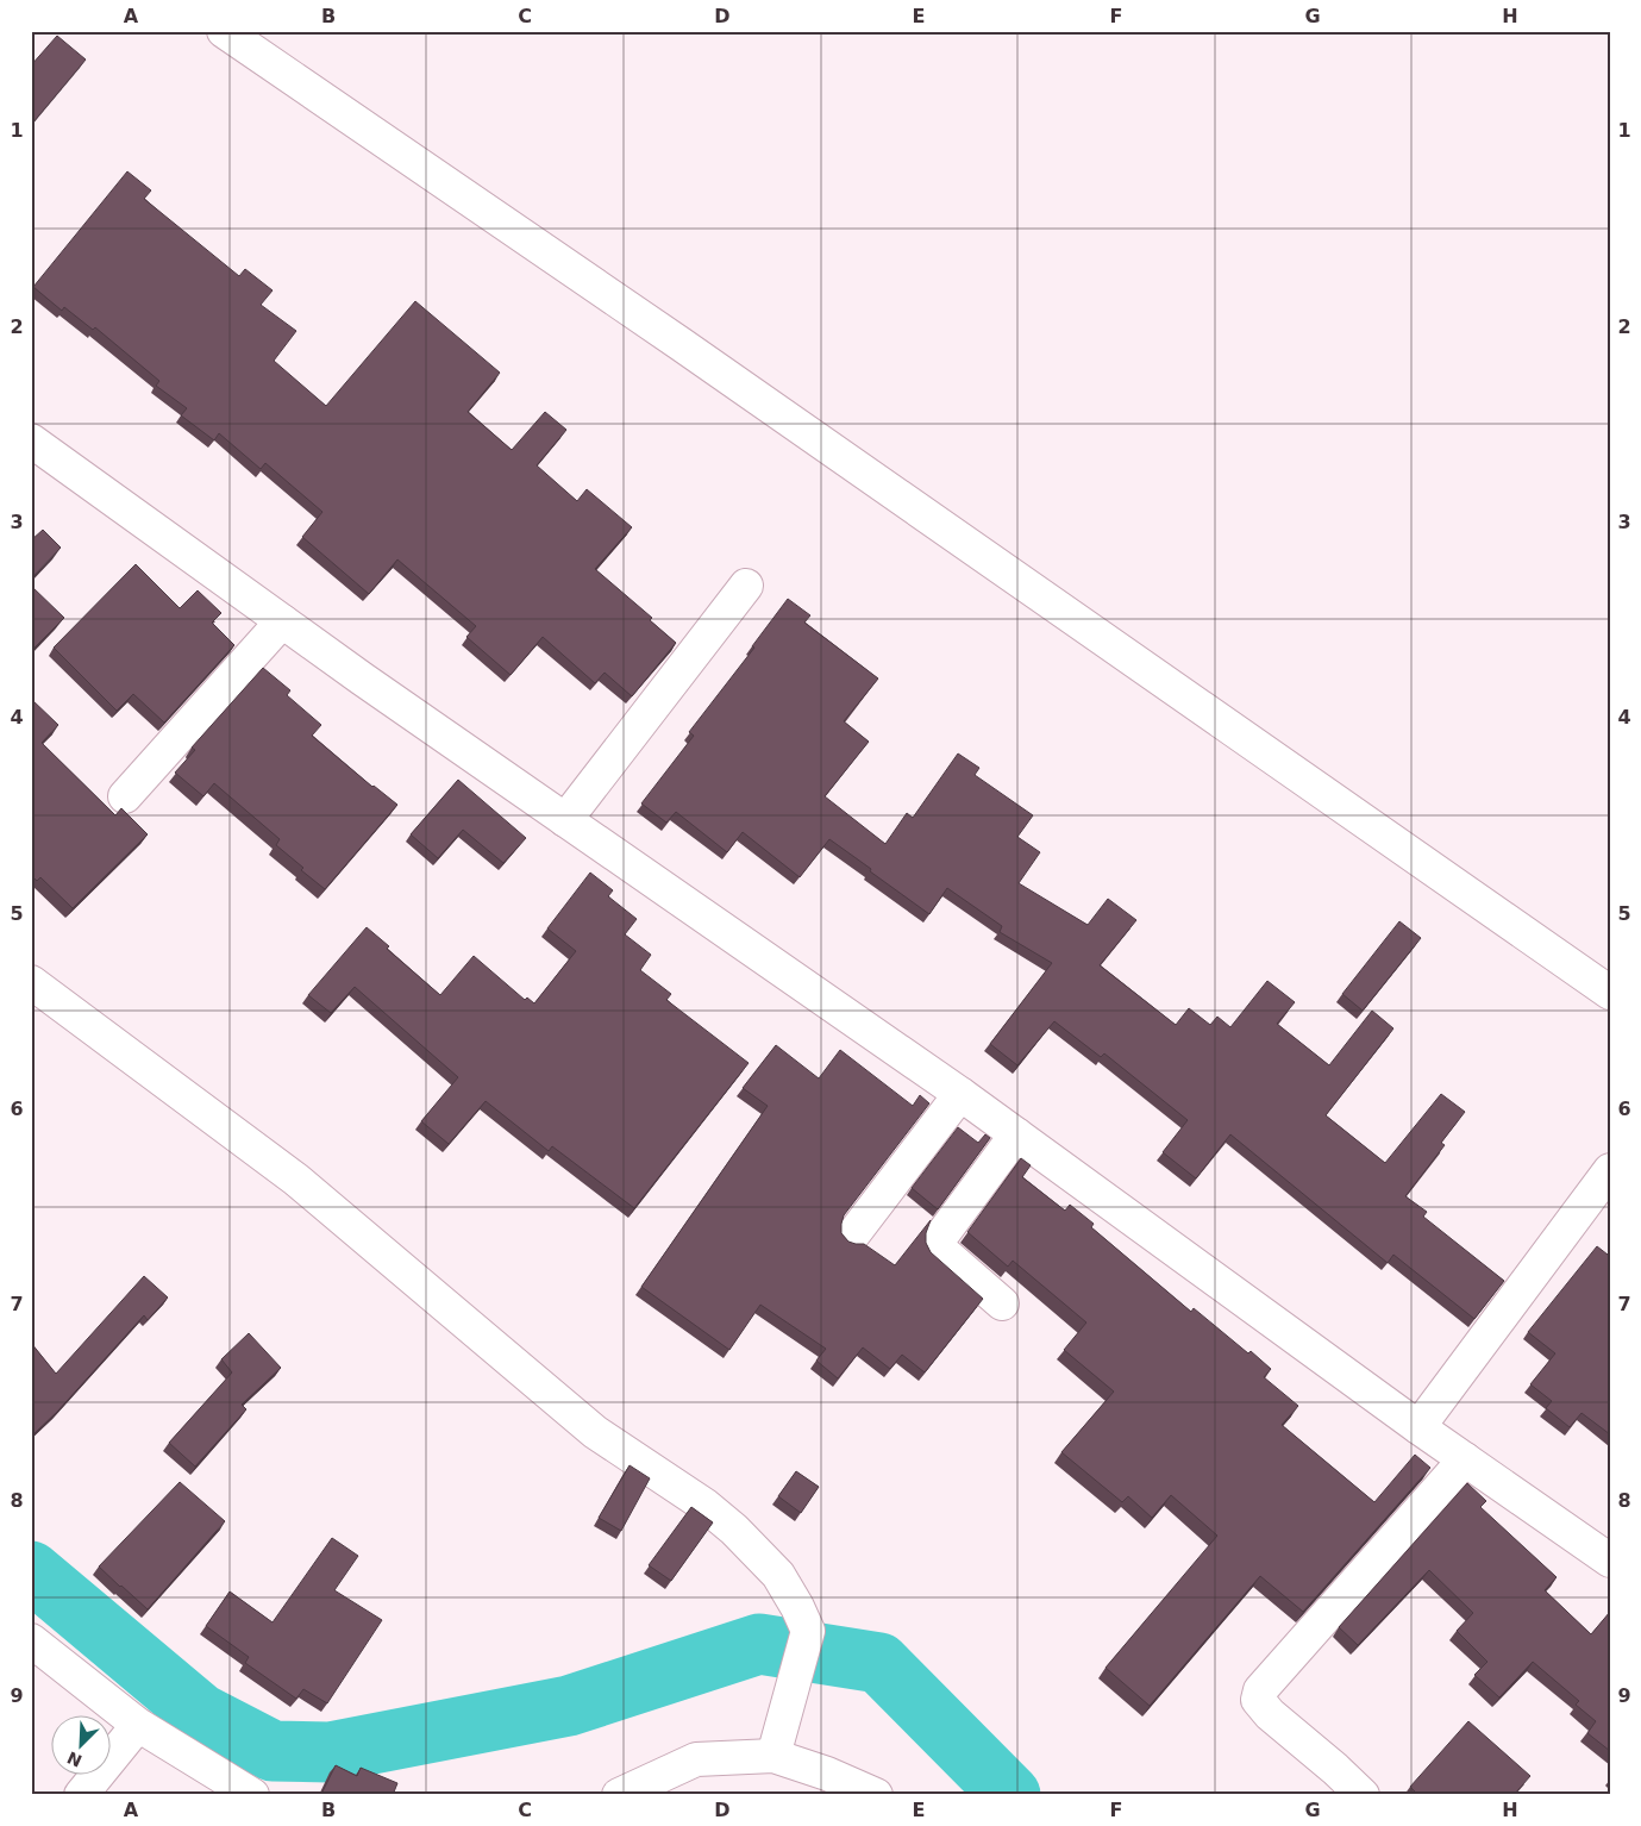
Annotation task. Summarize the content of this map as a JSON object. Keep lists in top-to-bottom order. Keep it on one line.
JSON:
{"north":"bottom left","grid":{"columns":["A","B","C","D","E","F","G","H"],"rows":["1","2","3","4","5","6","7","8","9"]}}
